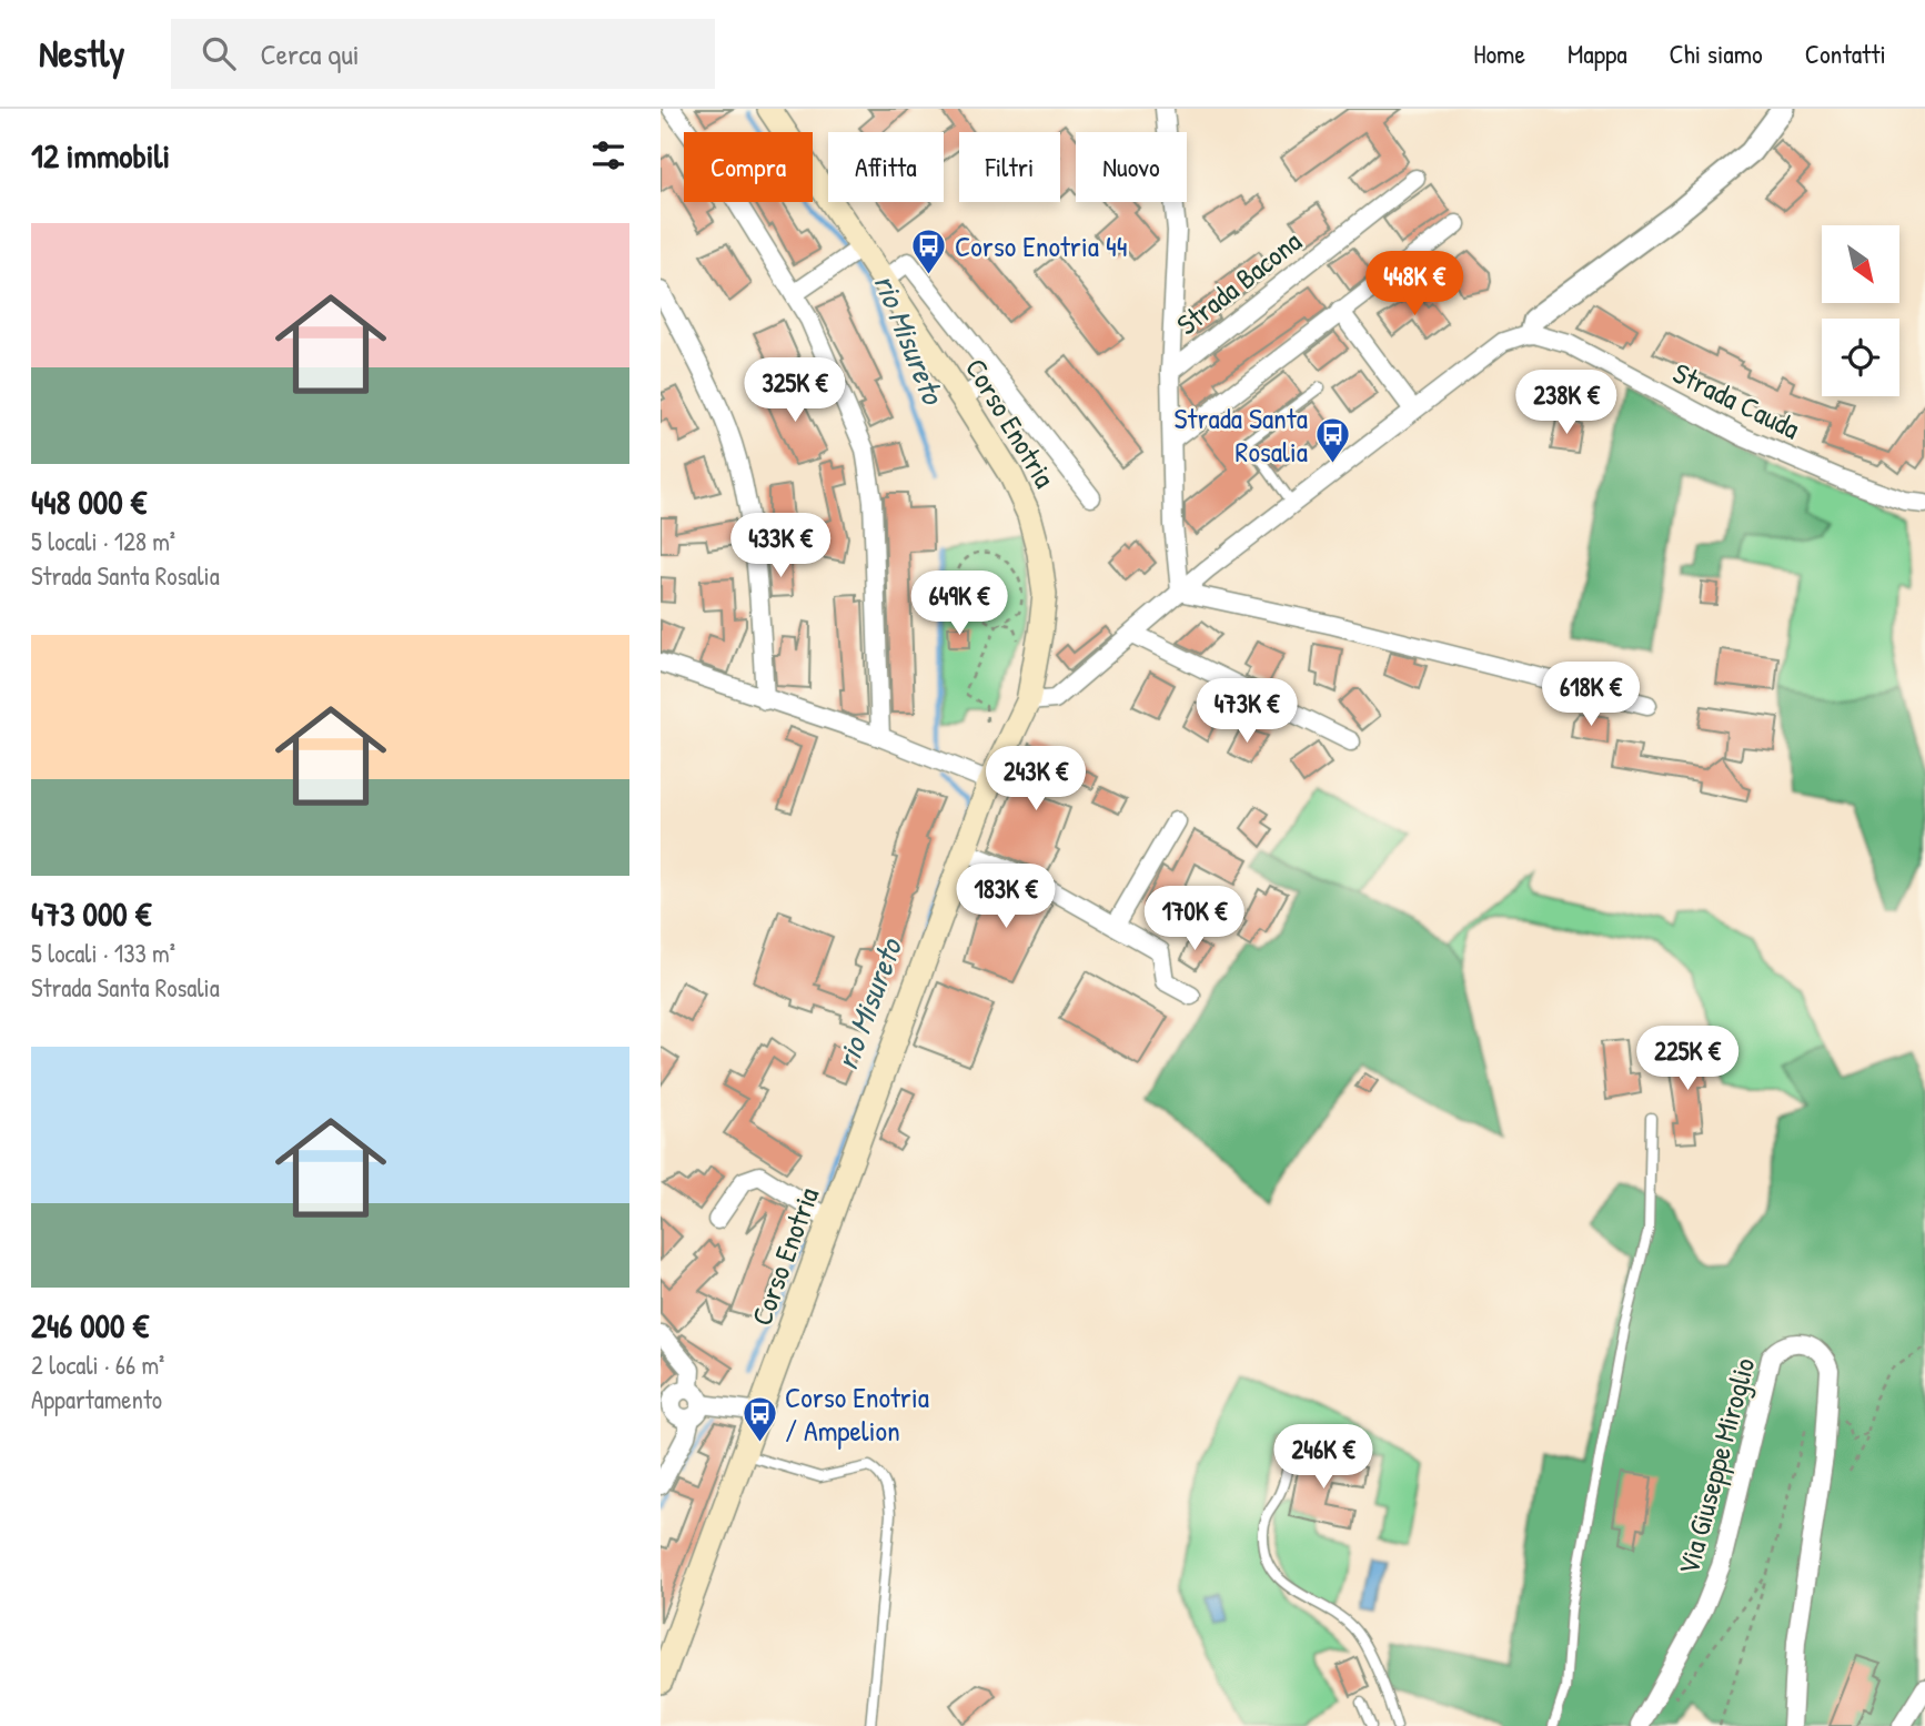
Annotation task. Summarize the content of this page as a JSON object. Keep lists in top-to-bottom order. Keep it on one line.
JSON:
{"streets":{"main road":["Corso Enotria"],"street":["Strada Bacona","Strada Cauda","Via Giuseppe Miroglio"]},"water":["rio Misureto"],"places":{"bus stop":["Corso Enotria 44","Strada Santa Rosalia","Corso Enotria / Ampelion"]},"north":"bottom right","page":{"header":"Nestly","search":"Cerca qui","nav":["Home","Mappa","Chi siamo","Contatti"],"heading":"12 immobili","chip":["Compra","Affitta","Filtri","Nuovo"],"list":[{"name":"448 000 €","note":"5 locali · 128 m² · Strada Santa Rosalia"},{"name":"473 000 €","note":"5 locali · 133 m² · Strada Santa Rosalia"},{"name":"246 000 €","note":"2 locali · 66 m² · Appartamento"}],"price":["448K €","325K €","238K €","433K €","649K €","618K €","473K €","243K €","183K €","170K €","225K €","246K €"]}}
